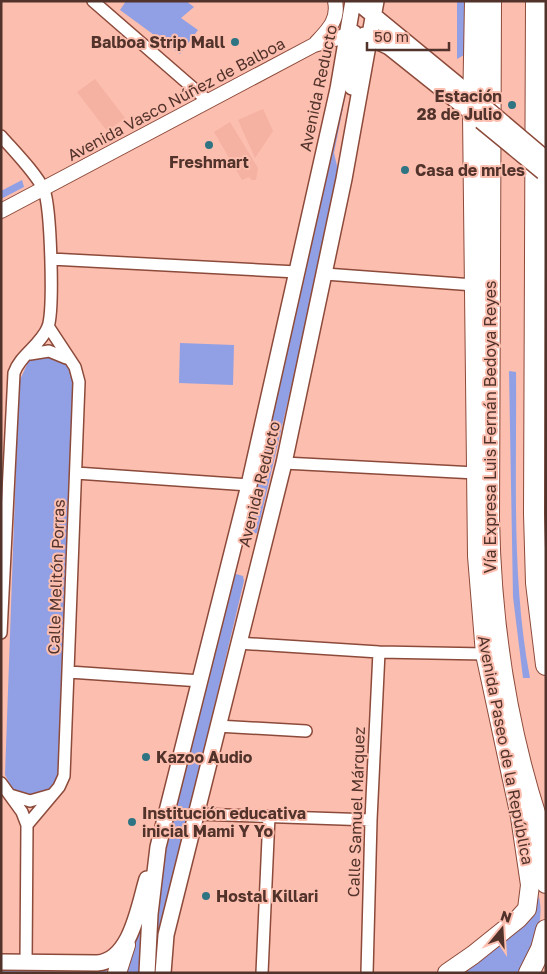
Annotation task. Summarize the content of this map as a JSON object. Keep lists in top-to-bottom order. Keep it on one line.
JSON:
{"streets":{"highway":["Vía Expresa Luis Fernán Bedoya Reyes"],"main road":["Avenida Reducto","Avenida Vasco Núñez de Balboa","Avenida Paseo de la República"],"street":["Calle Melitón Porras","Calle Samuel Márquez"]},"crossings":[["Avenida Reducto","Avenida Vasco Núñez de Balboa"]],"places":["Balboa Strip Mall","Estación 28 de Julio","Freshmart","Casa de mrles","Kazoo Audio","Institución educativa inicial Mami Y Yo","Hostal Killari"],"scale_bar":"50 m","north":"top"}
